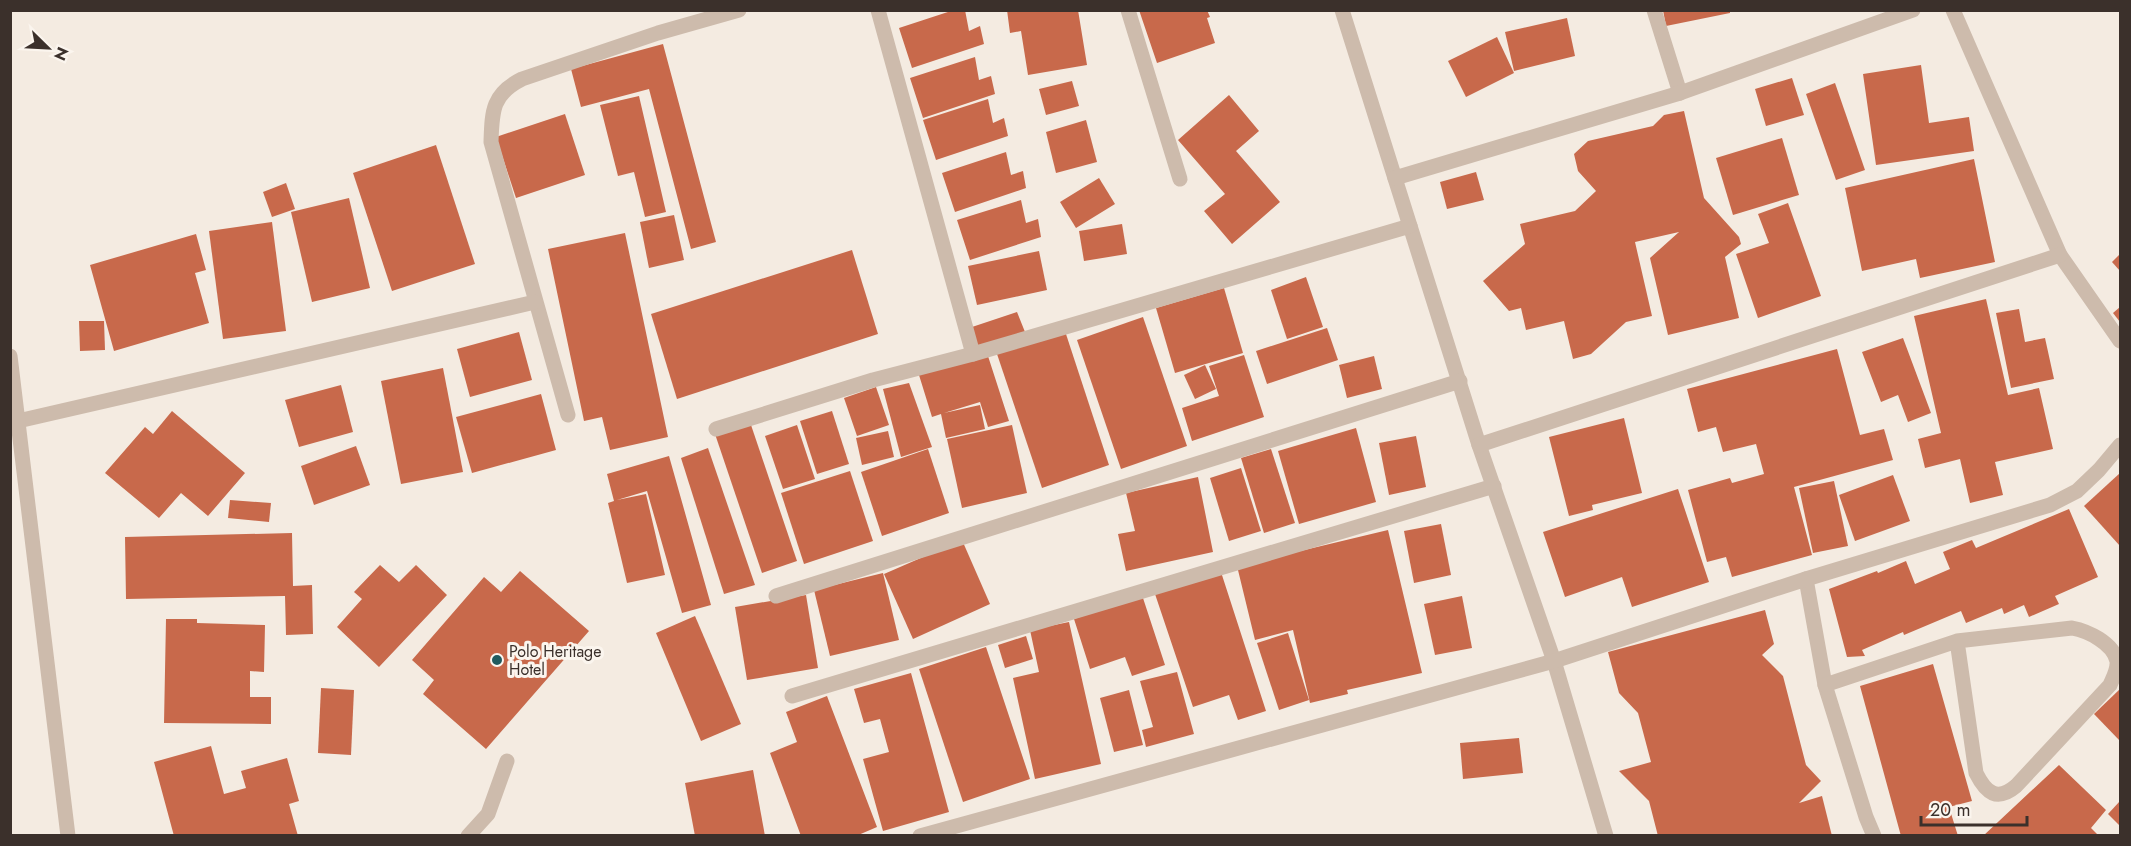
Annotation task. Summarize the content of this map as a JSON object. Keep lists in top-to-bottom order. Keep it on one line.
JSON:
{"places":["Polo Heritage Hotel"],"scale_bar":"20 m","north":"bottom right"}
